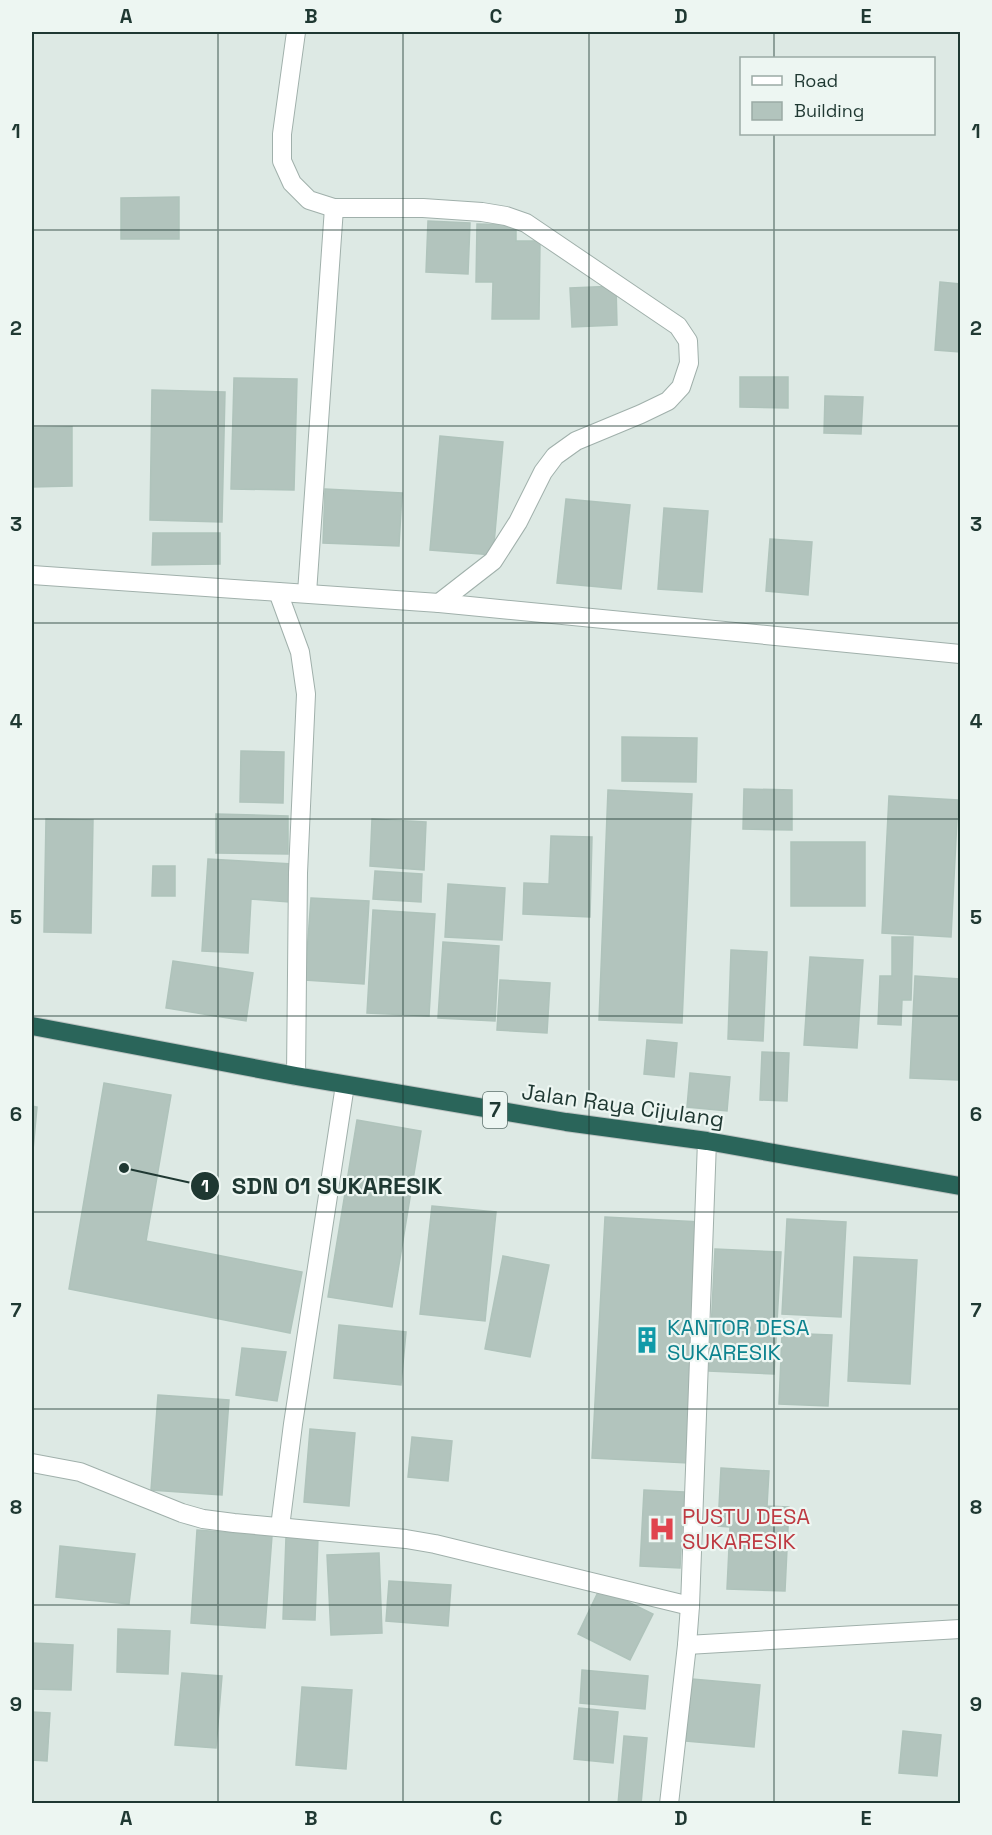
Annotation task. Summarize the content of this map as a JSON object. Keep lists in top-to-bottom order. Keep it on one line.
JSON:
{"streets":{"highway":["Jalan Raya Cijulang","7"]},"places":{"other":["SDN 01 SUKARESIK"],"building":["KANTOR DESA SUKARESIK"],"hospital":["PUSTU DESA SUKARESIK"]},"legend":["Road","Building"],"grid":{"columns":["A","B","C","D","E"],"rows":["1","2","3","4","5","6","7","8","9"]}}
